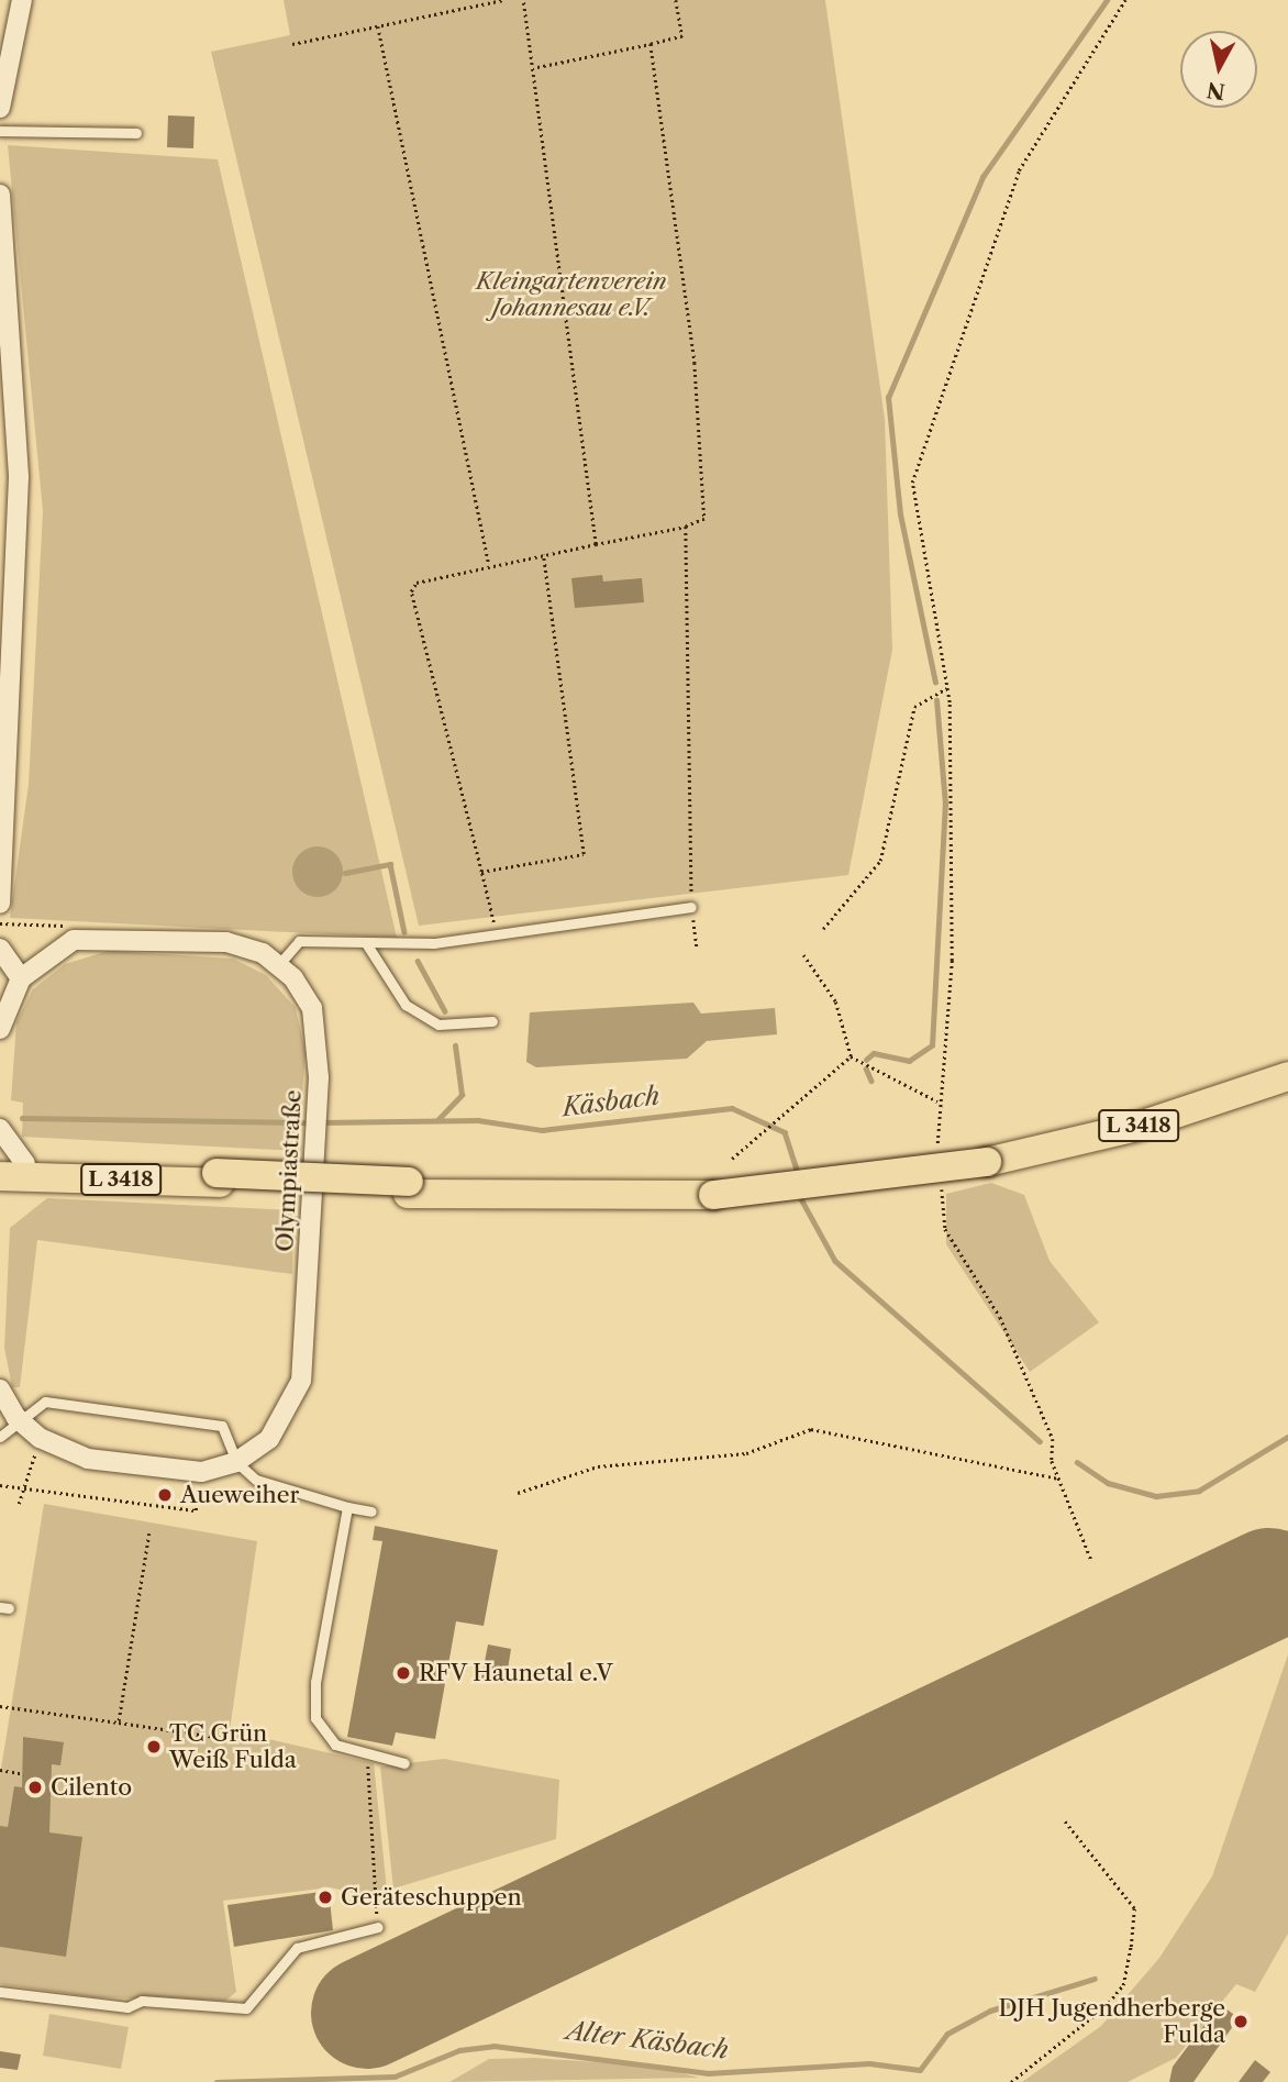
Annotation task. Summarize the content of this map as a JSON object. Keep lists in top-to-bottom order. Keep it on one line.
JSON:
{"streets":{"main road":["L 3418"],"street":["Olympiastraße"]},"water":["Käsbach","Alter Käsbach"],"parks":["Kleingartenverein Johannesau e.V."],"places":["Aueweiher","RFV Haunetal e.V","TC Grün Weiß Fulda","Cilento","Geräteschuppen","DJH Jugendherberge Fulda"],"north":"bottom"}
